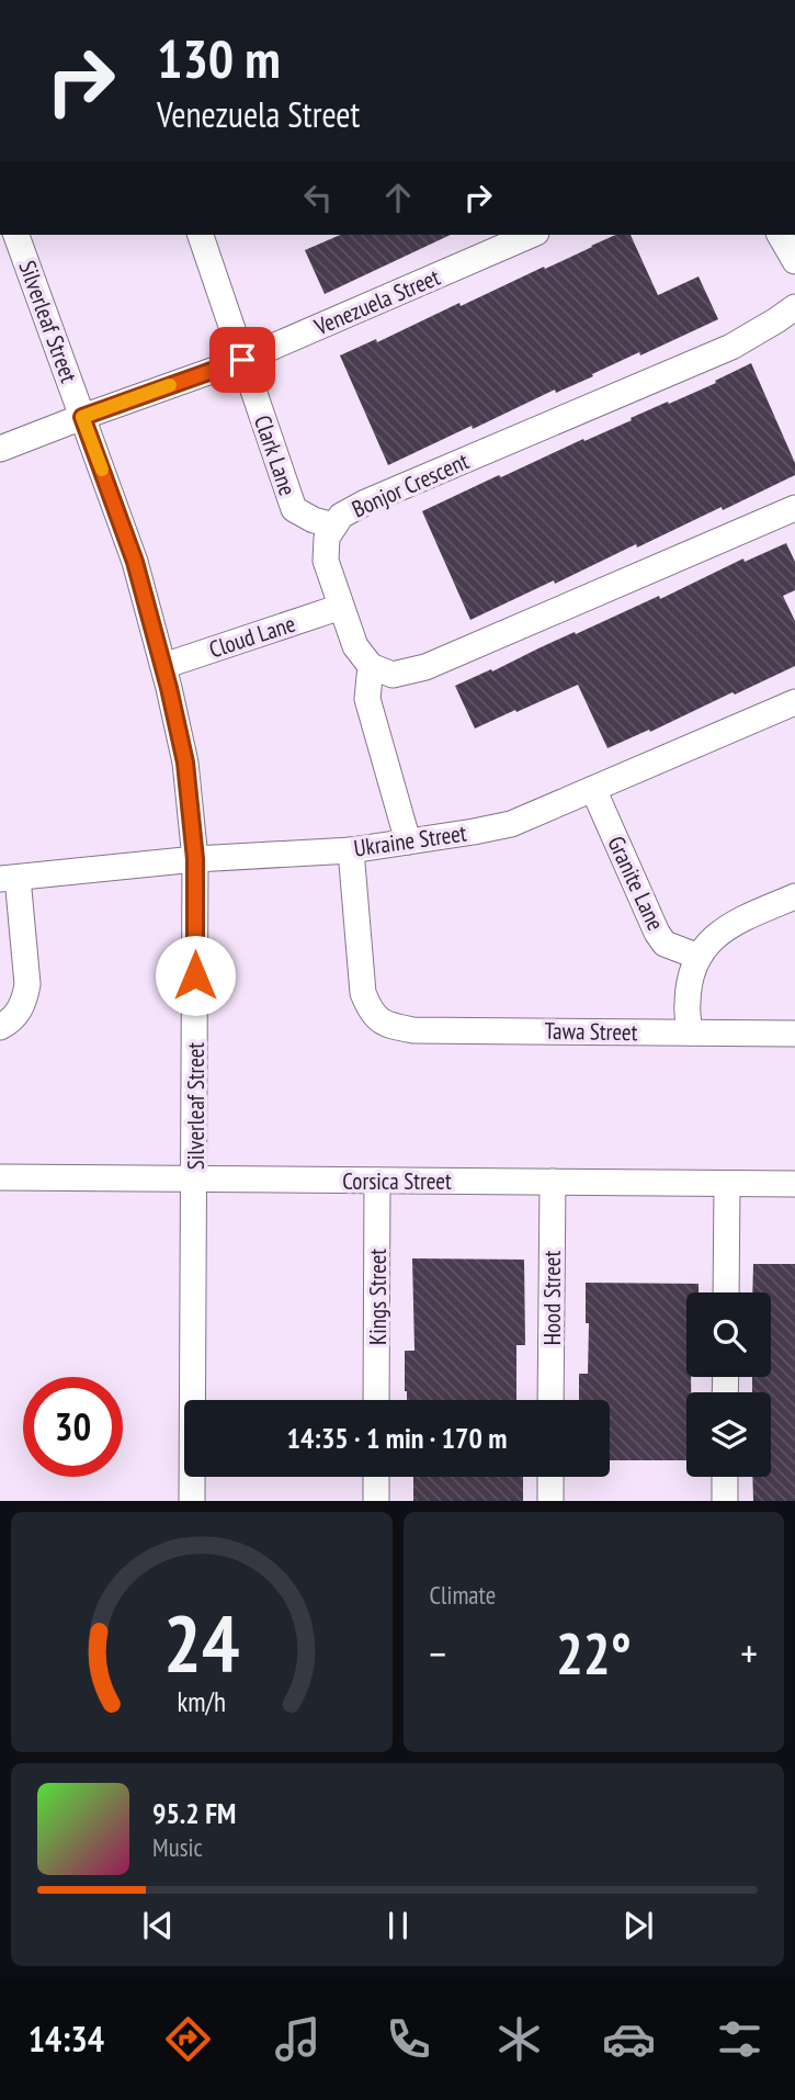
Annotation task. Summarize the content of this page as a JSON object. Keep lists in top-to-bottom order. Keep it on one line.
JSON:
{"streets":{"street":["Venezuela Street","Silverleaf Street","Clark Lane","Bonjor Crescent","Cloud Lane","Ukraine Street","Granite Lane","Tawa Street","Corsica Street","Kings Street","Hood Street"]},"crossings":[["Venezuela Street","Silverleaf Street"],["Venezuela Street","Clark Lane"],["Silverleaf Street","Cloud Lane"],["Silverleaf Street","Ukraine Street"],["Silverleaf Street","Corsica Street"],["Clark Lane","Bonjor Crescent"],["Bonjor Crescent","Cloud Lane"],["Ukraine Street","Granite Lane"],["Ukraine Street","Tawa Street"],["Corsica Street","Kings Street"],["Corsica Street","Hood Street"]],"page":{"turn":["130 m","Venezuela Street"],"limit":"30","trip":"14:35 · 1 min · 170 m","tile":"Climate","heat":["−","22°","+"],"song":["95.2 FM","Music"],"tabs":"14:34","gauge":["24","km/h"]}}
